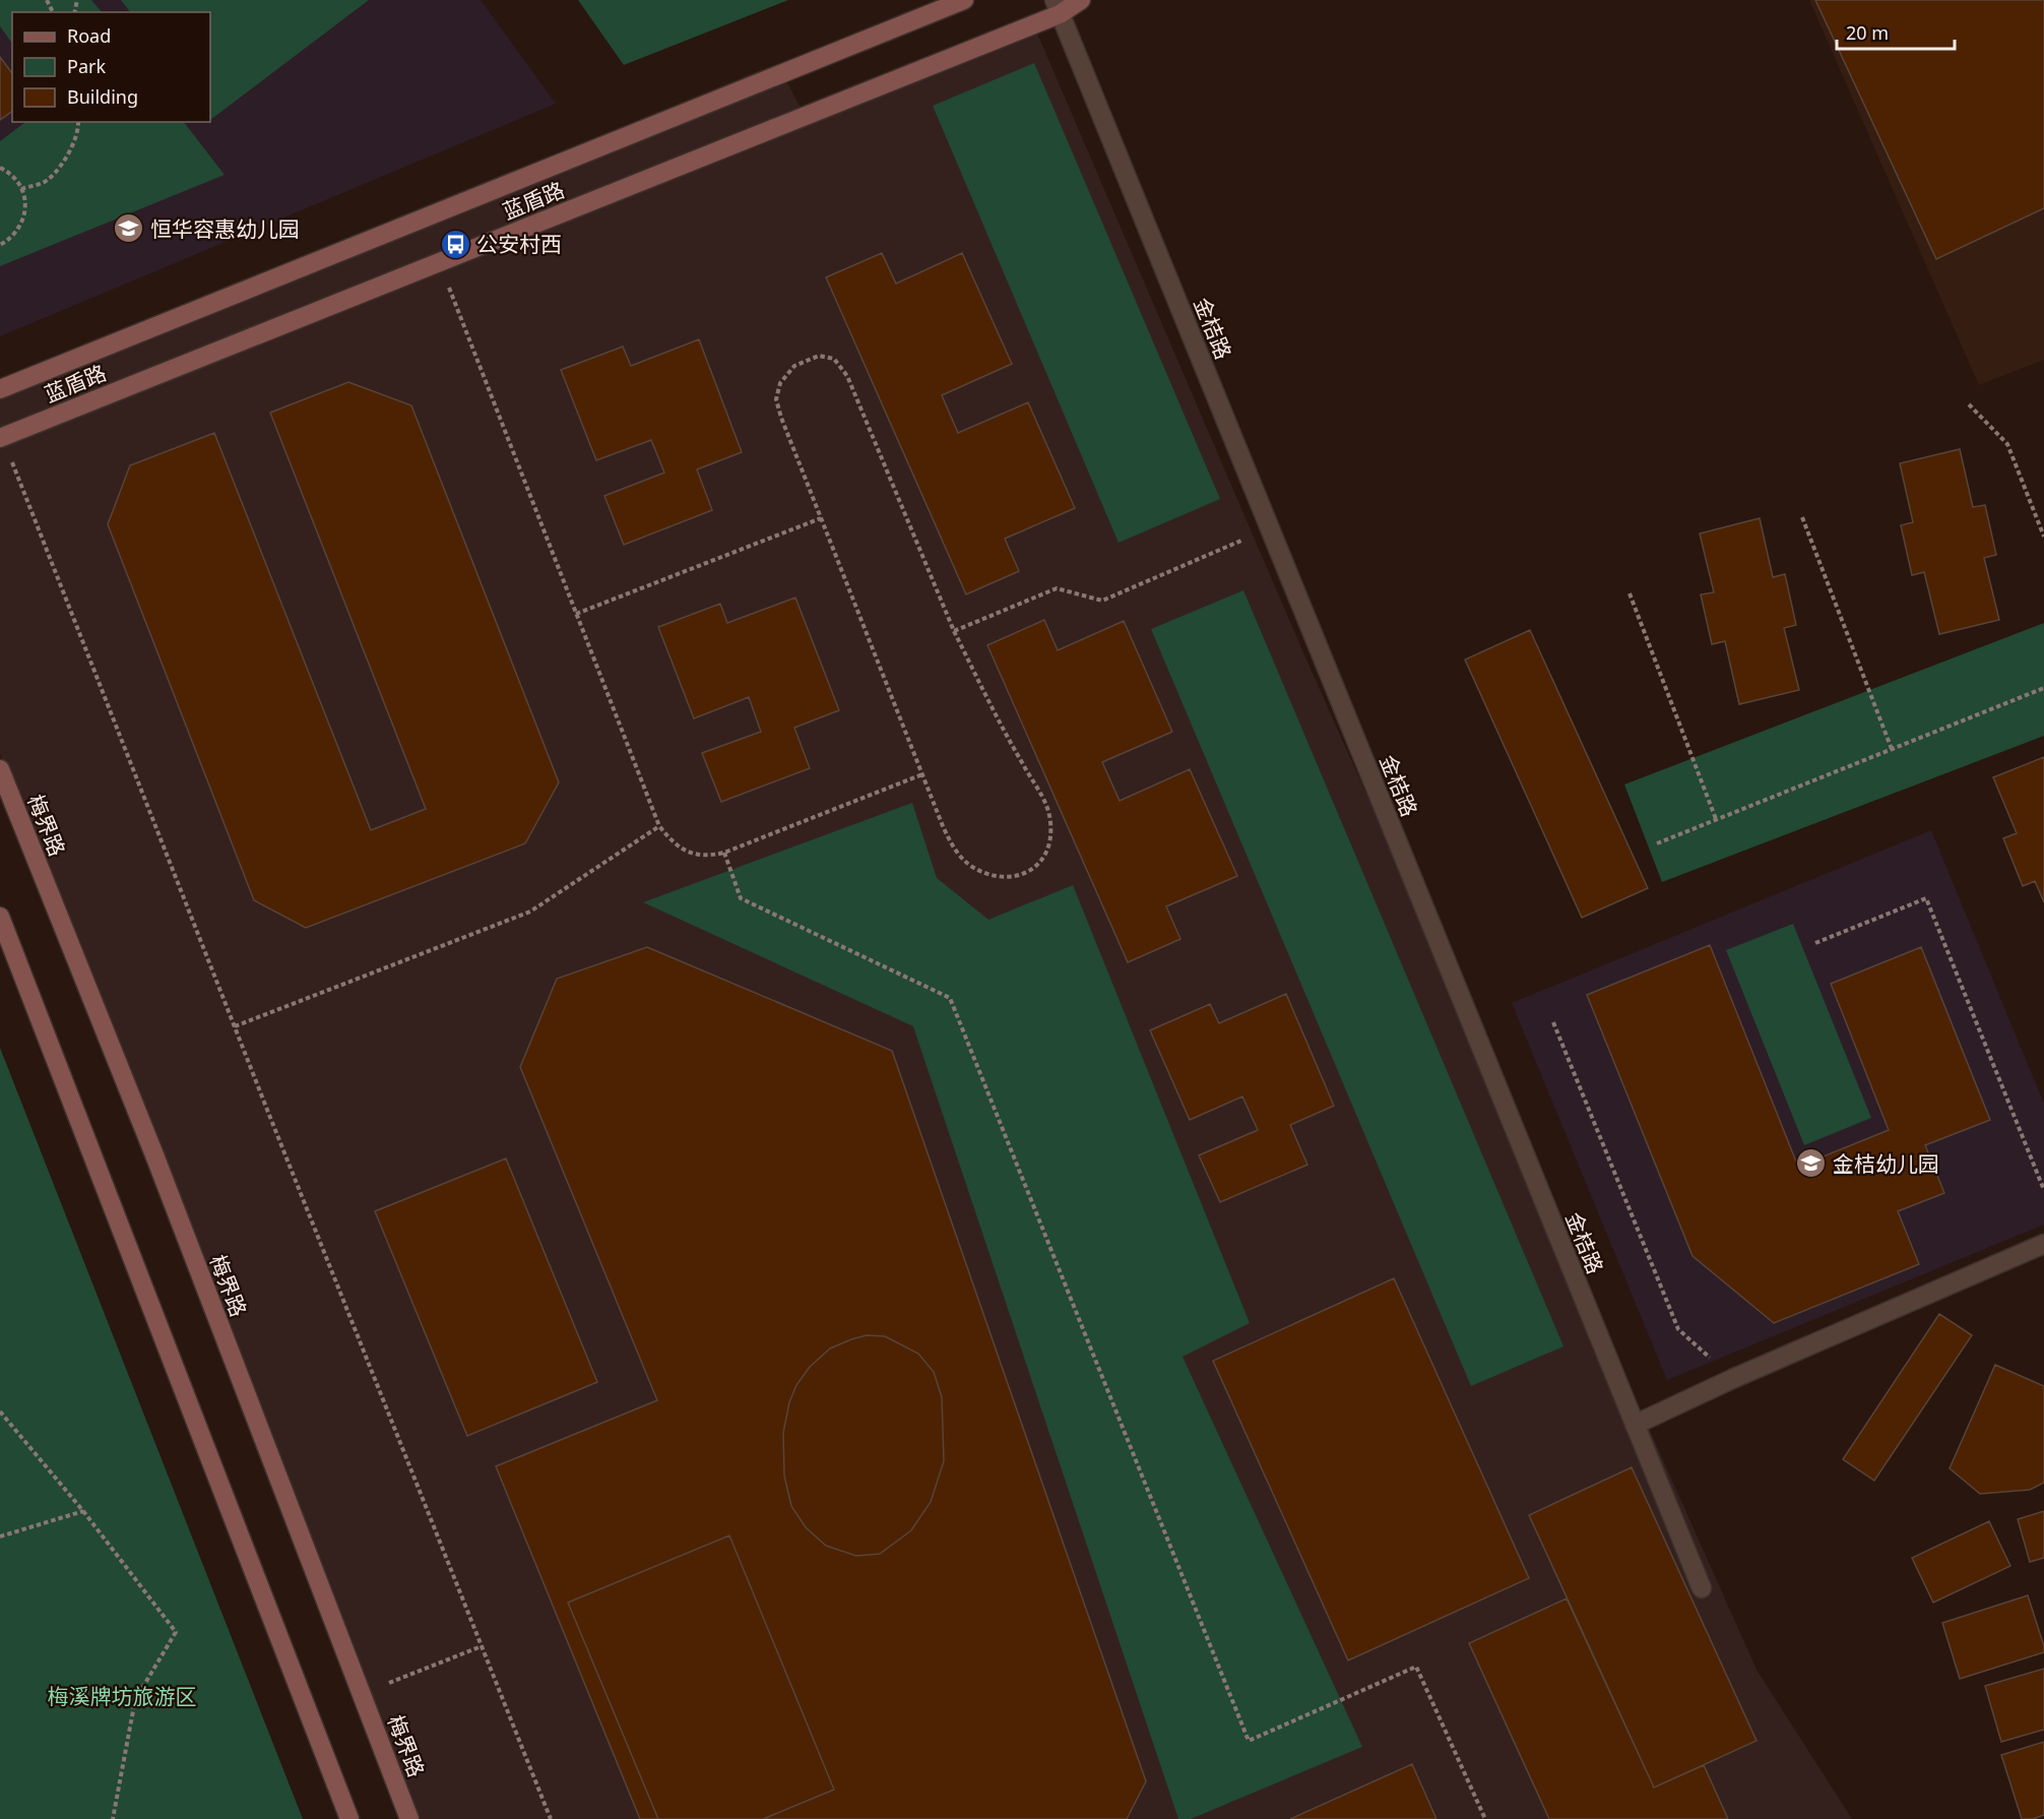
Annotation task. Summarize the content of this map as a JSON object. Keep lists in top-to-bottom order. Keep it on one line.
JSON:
{"streets":{"street":["蓝盾路","金桔路","梅界路"]},"crossings":[["蓝盾路","金桔路"]],"parks":["梅溪牌坊旅游区"],"places":{"school or university":["恒华容惠幼儿园","金桔幼儿园"],"bus stop":["公安村西"]},"legend":["Road","Park","Building"],"scale_bar":"20 m"}
